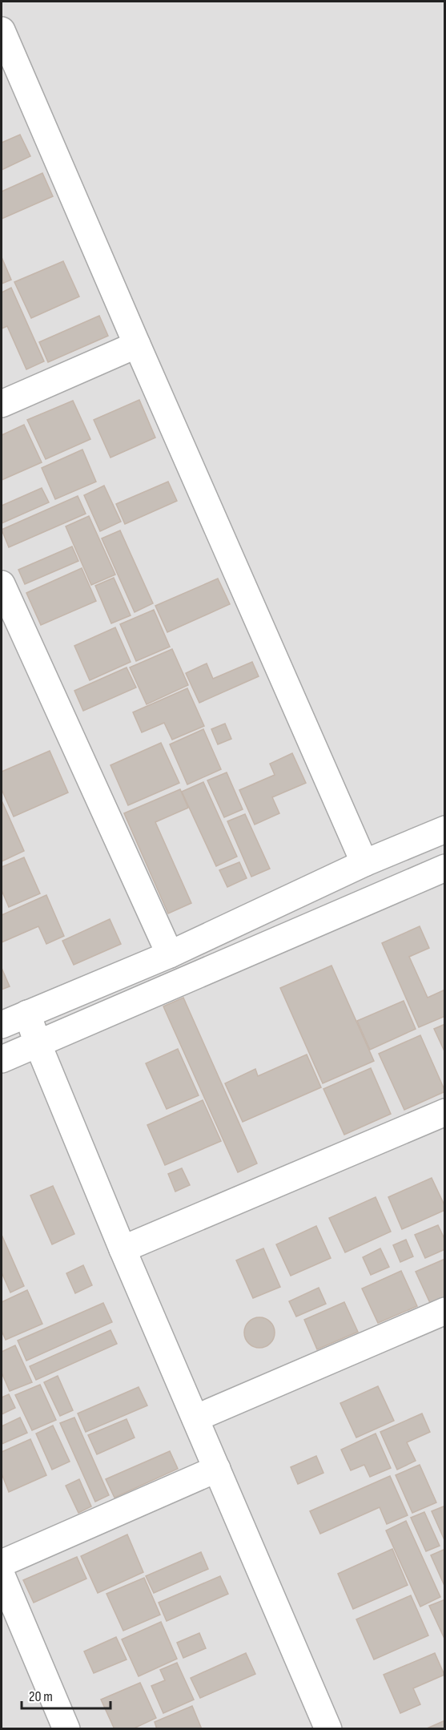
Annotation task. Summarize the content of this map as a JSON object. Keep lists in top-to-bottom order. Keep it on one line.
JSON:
{"scale_bar":"20 m"}
